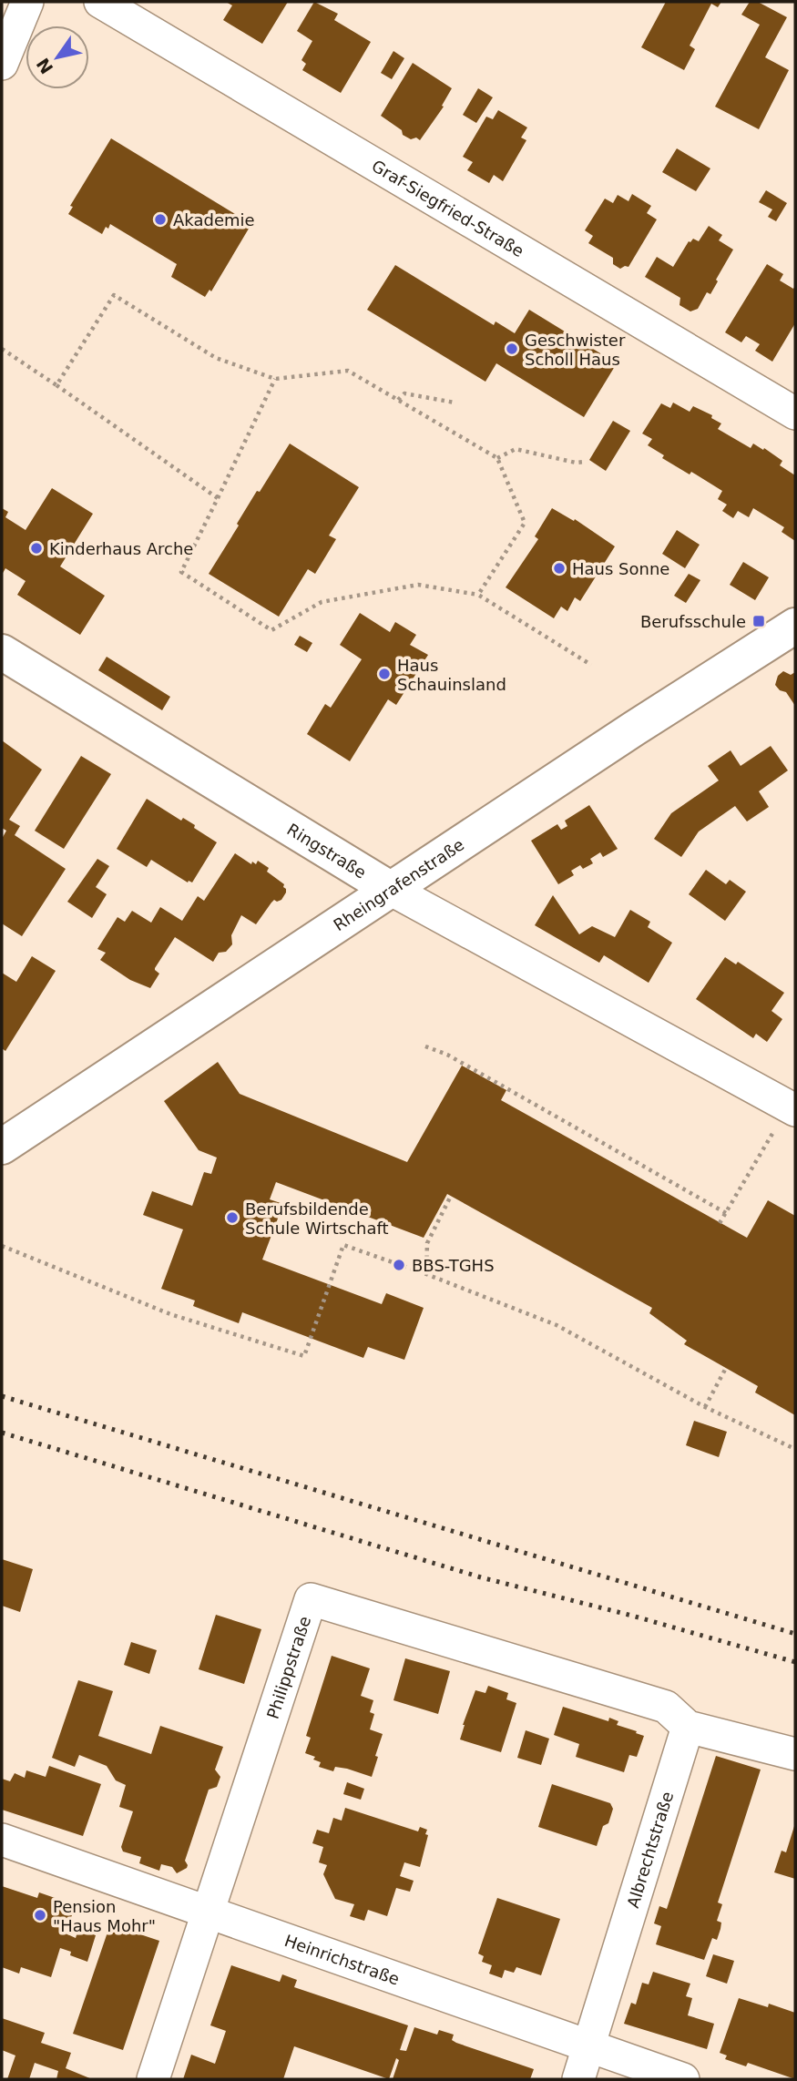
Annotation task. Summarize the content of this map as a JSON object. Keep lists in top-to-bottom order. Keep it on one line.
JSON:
{"streets":{"street":["Graf-Siegfried-Straße","Ringstraße","Rheingrafenstraße","Philippstraße","Albrechtstraße","Heinrichstraße"]},"crossings":[["Ringstraße","Rheingrafenstraße"],["Philippstraße","Albrechtstraße"],["Philippstraße","Heinrichstraße"],["Albrechtstraße","Heinrichstraße"]],"places":{"other":["Akademie","Geschwister Scholl Haus","Kinderhaus Arche","Haus Sonne","Haus Schauinsland","Berufsbildende Schule Wirtschaft","BBS-TGHS","Pension \"Haus Mohr\""],"transit":["Berufsschule"]},"north":"bottom left"}
